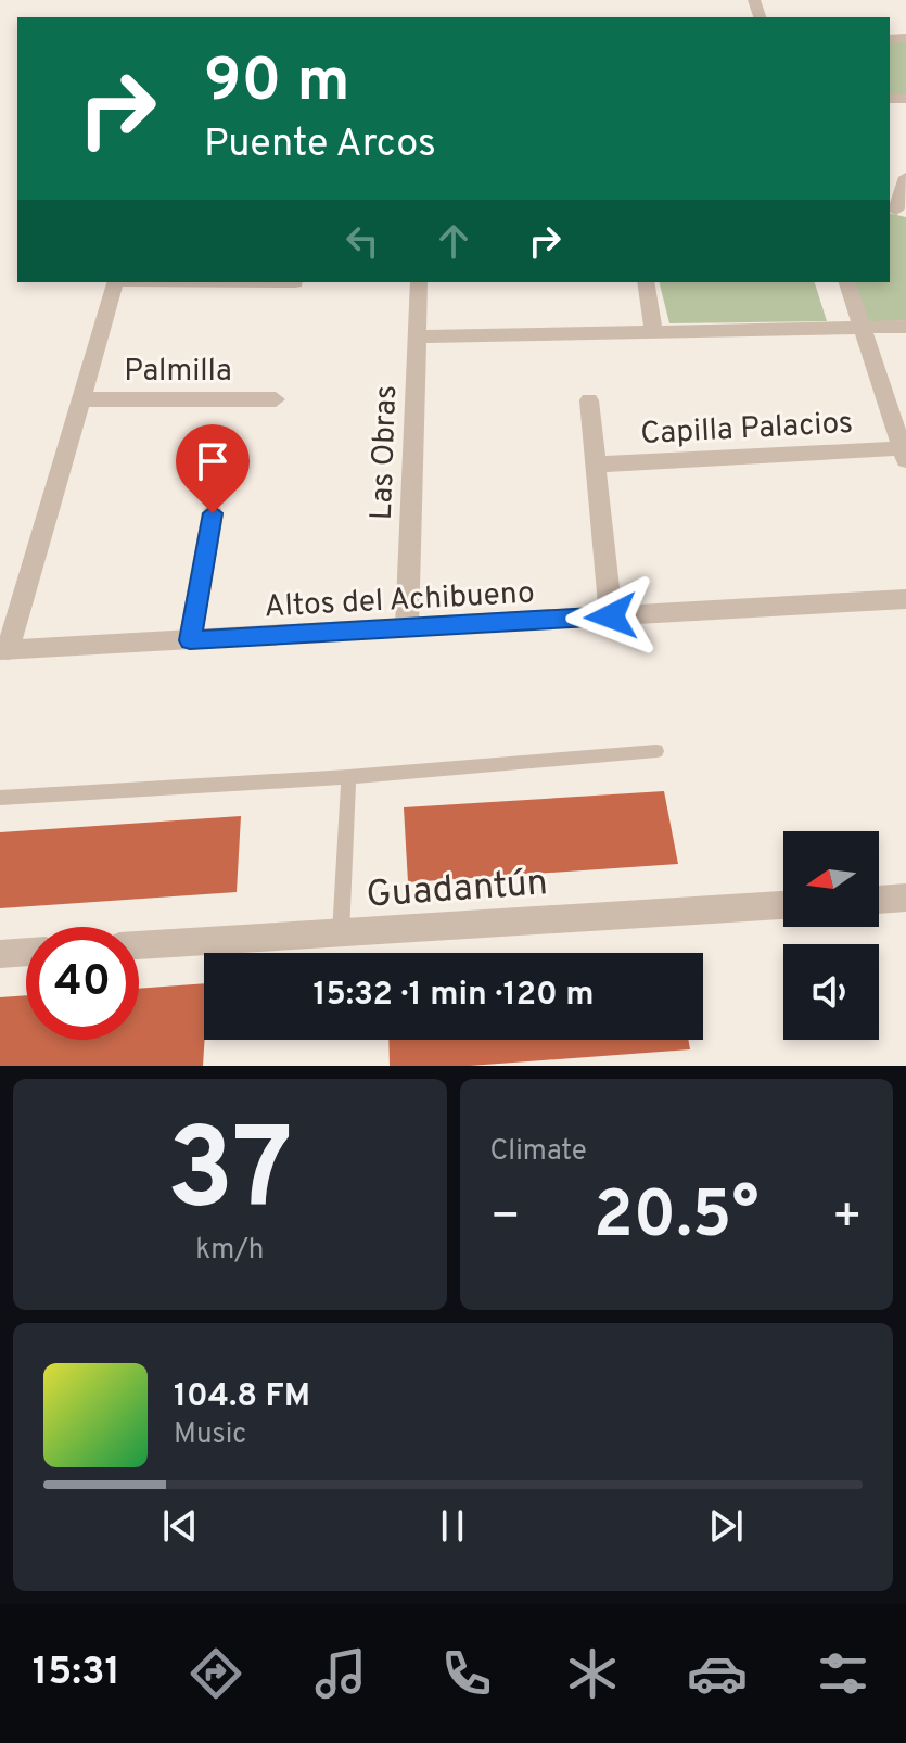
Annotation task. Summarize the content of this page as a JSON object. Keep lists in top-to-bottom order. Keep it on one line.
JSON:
{"streets":{"street":["Palmilla","Capilla Palacios","Las Obras","Altos del Achibueno","Guadantún"]},"crossings":[["Las Obras","Altos del Achibueno"]],"north":"left","page":{"turn":["90 m","Puente Arcos"],"limit":"40","trip":"15:32 · 1 min · 120 m","tile":[["37","km/h"],"Climate"],"heat":["−","20.5°","+"],"song":["104.8 FM","Music"],"tabs":"15:31"}}
